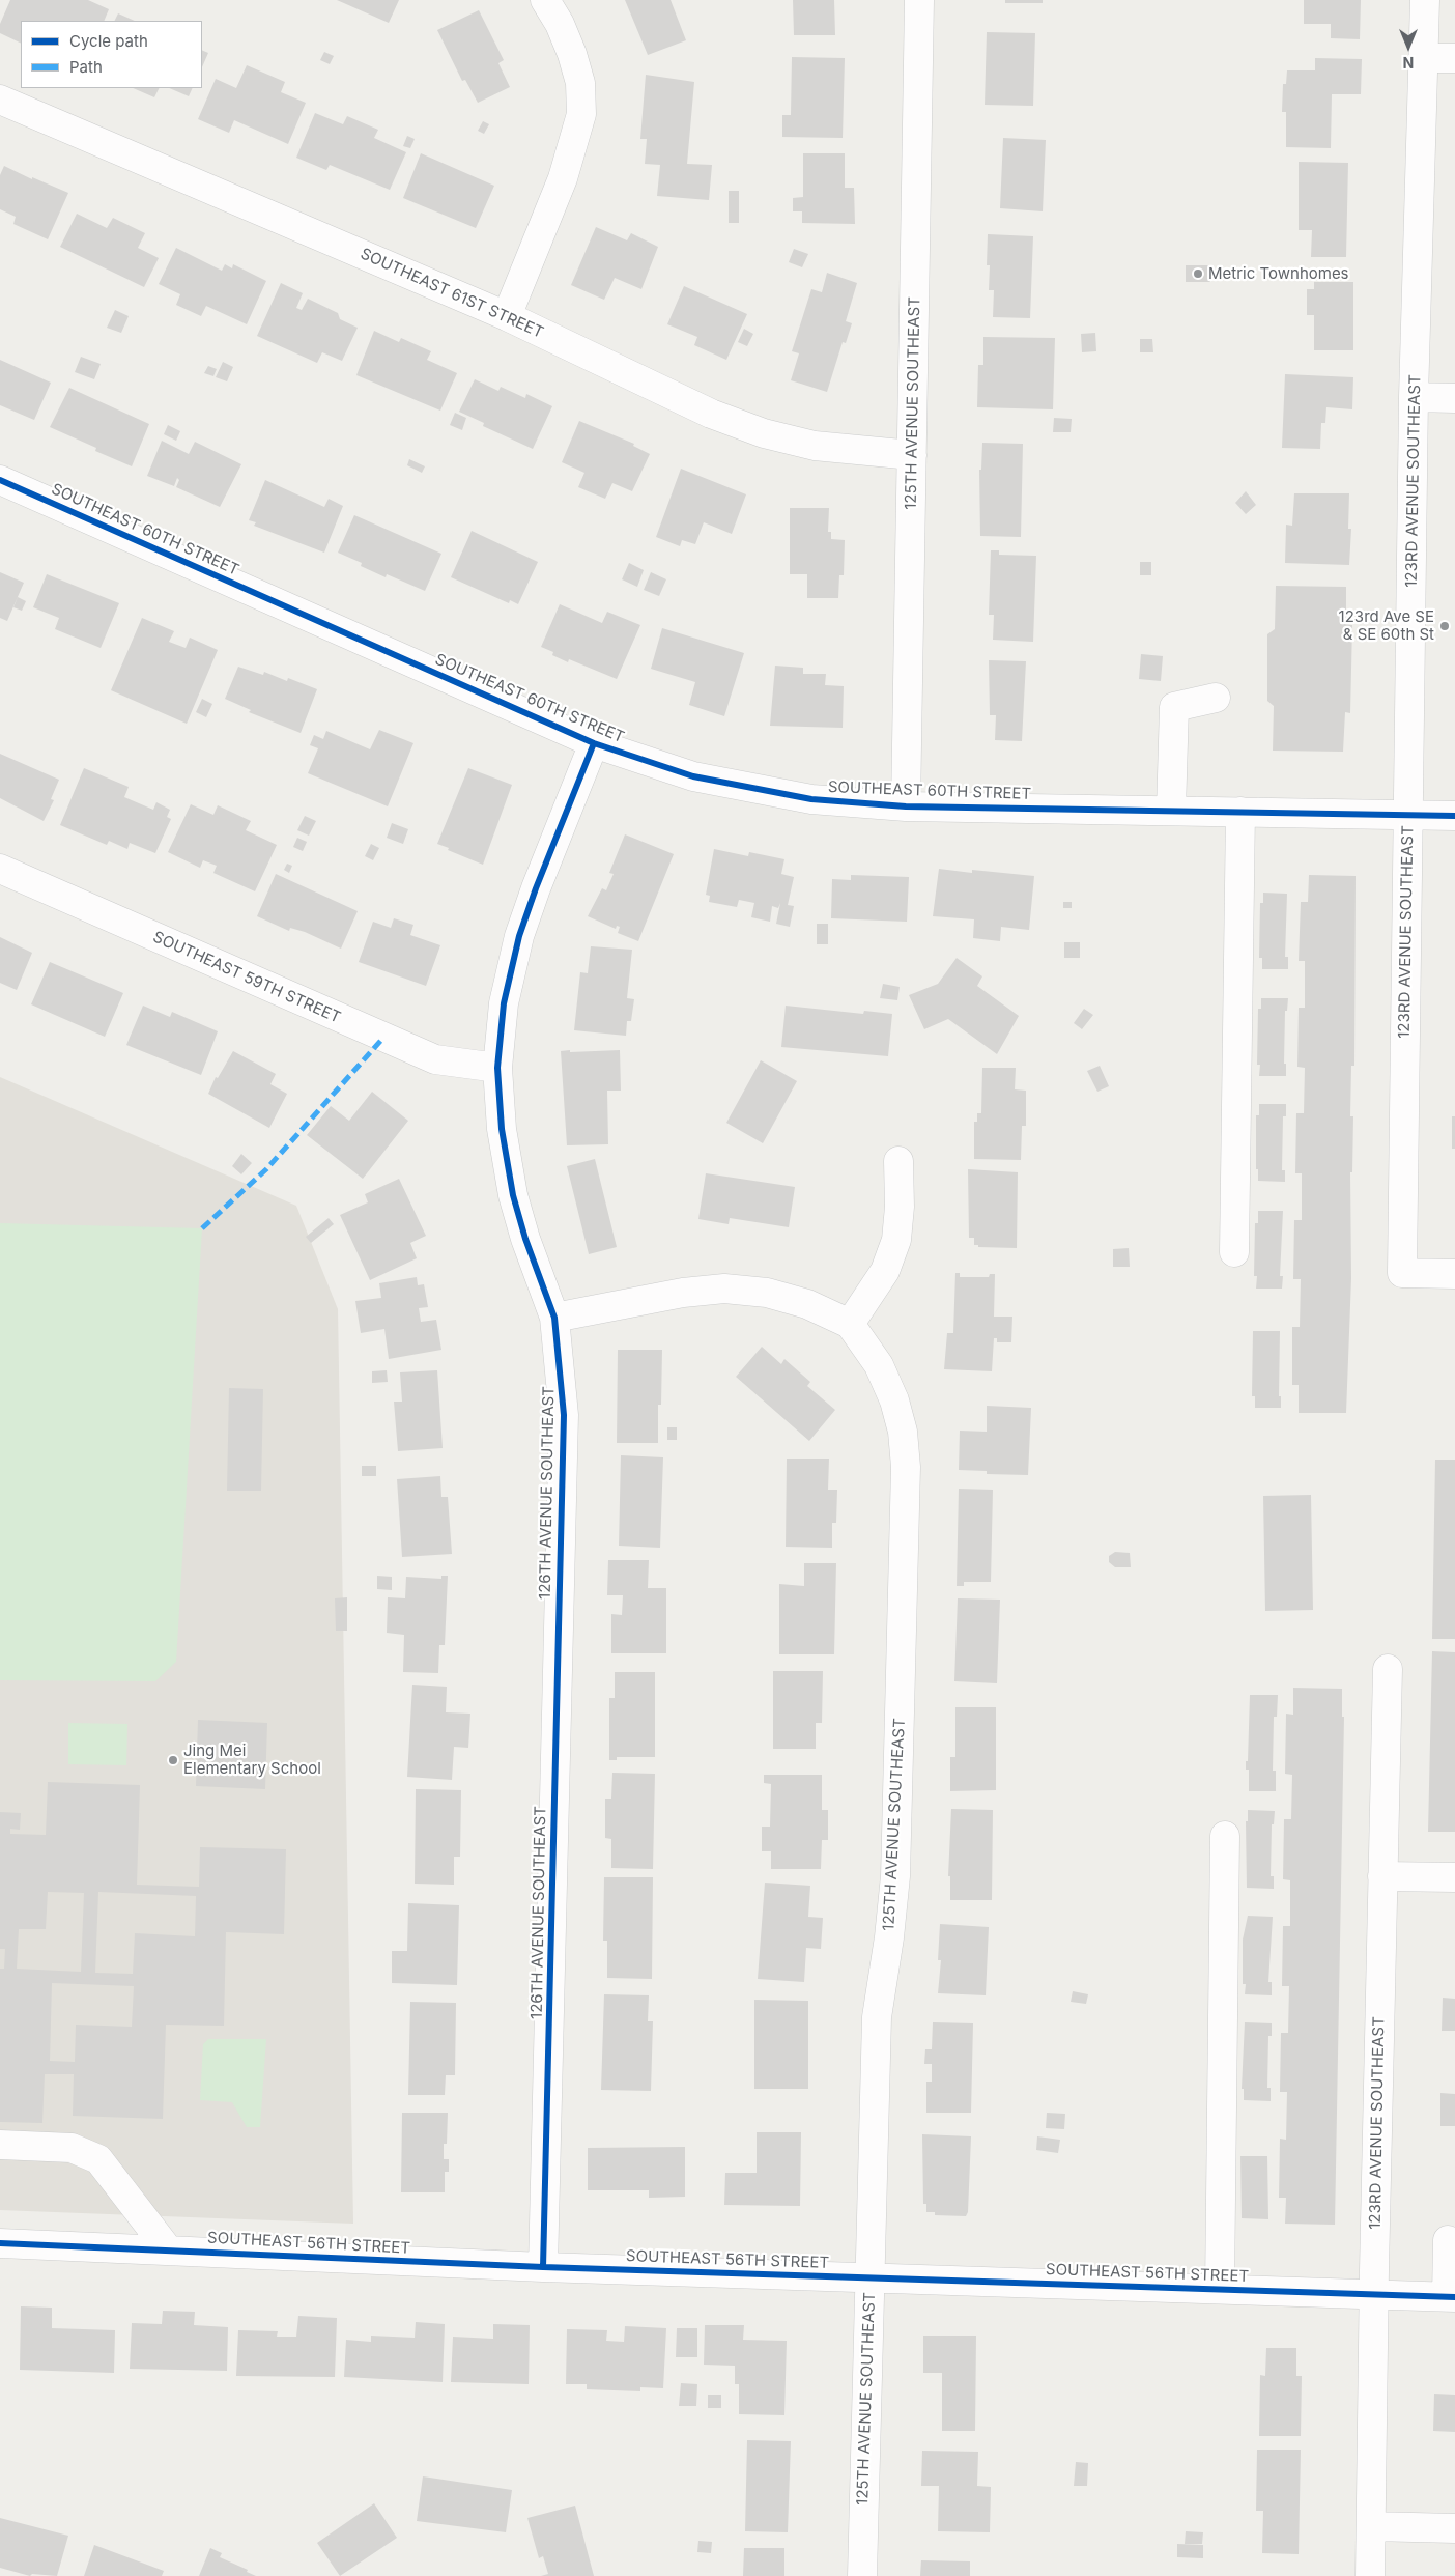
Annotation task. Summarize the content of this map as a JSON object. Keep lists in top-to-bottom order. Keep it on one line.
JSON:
{"streets":{"street":["SOUTHEAST 61ST STREET","125TH AVENUE SOUTHEAST","123RD AVENUE SOUTHEAST","SOUTHEAST 60TH STREET","SOUTHEAST 59TH STREET","126TH AVENUE SOUTHEAST","SOUTHEAST 56TH STREET"]},"crossings":[["SOUTHEAST 61ST STREET","125TH AVENUE SOUTHEAST"],["125TH AVENUE SOUTHEAST","SOUTHEAST 60TH STREET"],["125TH AVENUE SOUTHEAST","SOUTHEAST 56TH STREET"],["123RD AVENUE SOUTHEAST","SOUTHEAST 60TH STREET"],["123RD AVENUE SOUTHEAST","SOUTHEAST 56TH STREET"],["SOUTHEAST 60TH STREET","126TH AVENUE SOUTHEAST"],["SOUTHEAST 59TH STREET","126TH AVENUE SOUTHEAST"],["126TH AVENUE SOUTHEAST","SOUTHEAST 56TH STREET"]],"places":["Metric Townhomes","123rd Ave SE & SE 60th St","Jing Mei Elementary School"],"legend":["Cycle path","Path"],"north":"bottom"}
